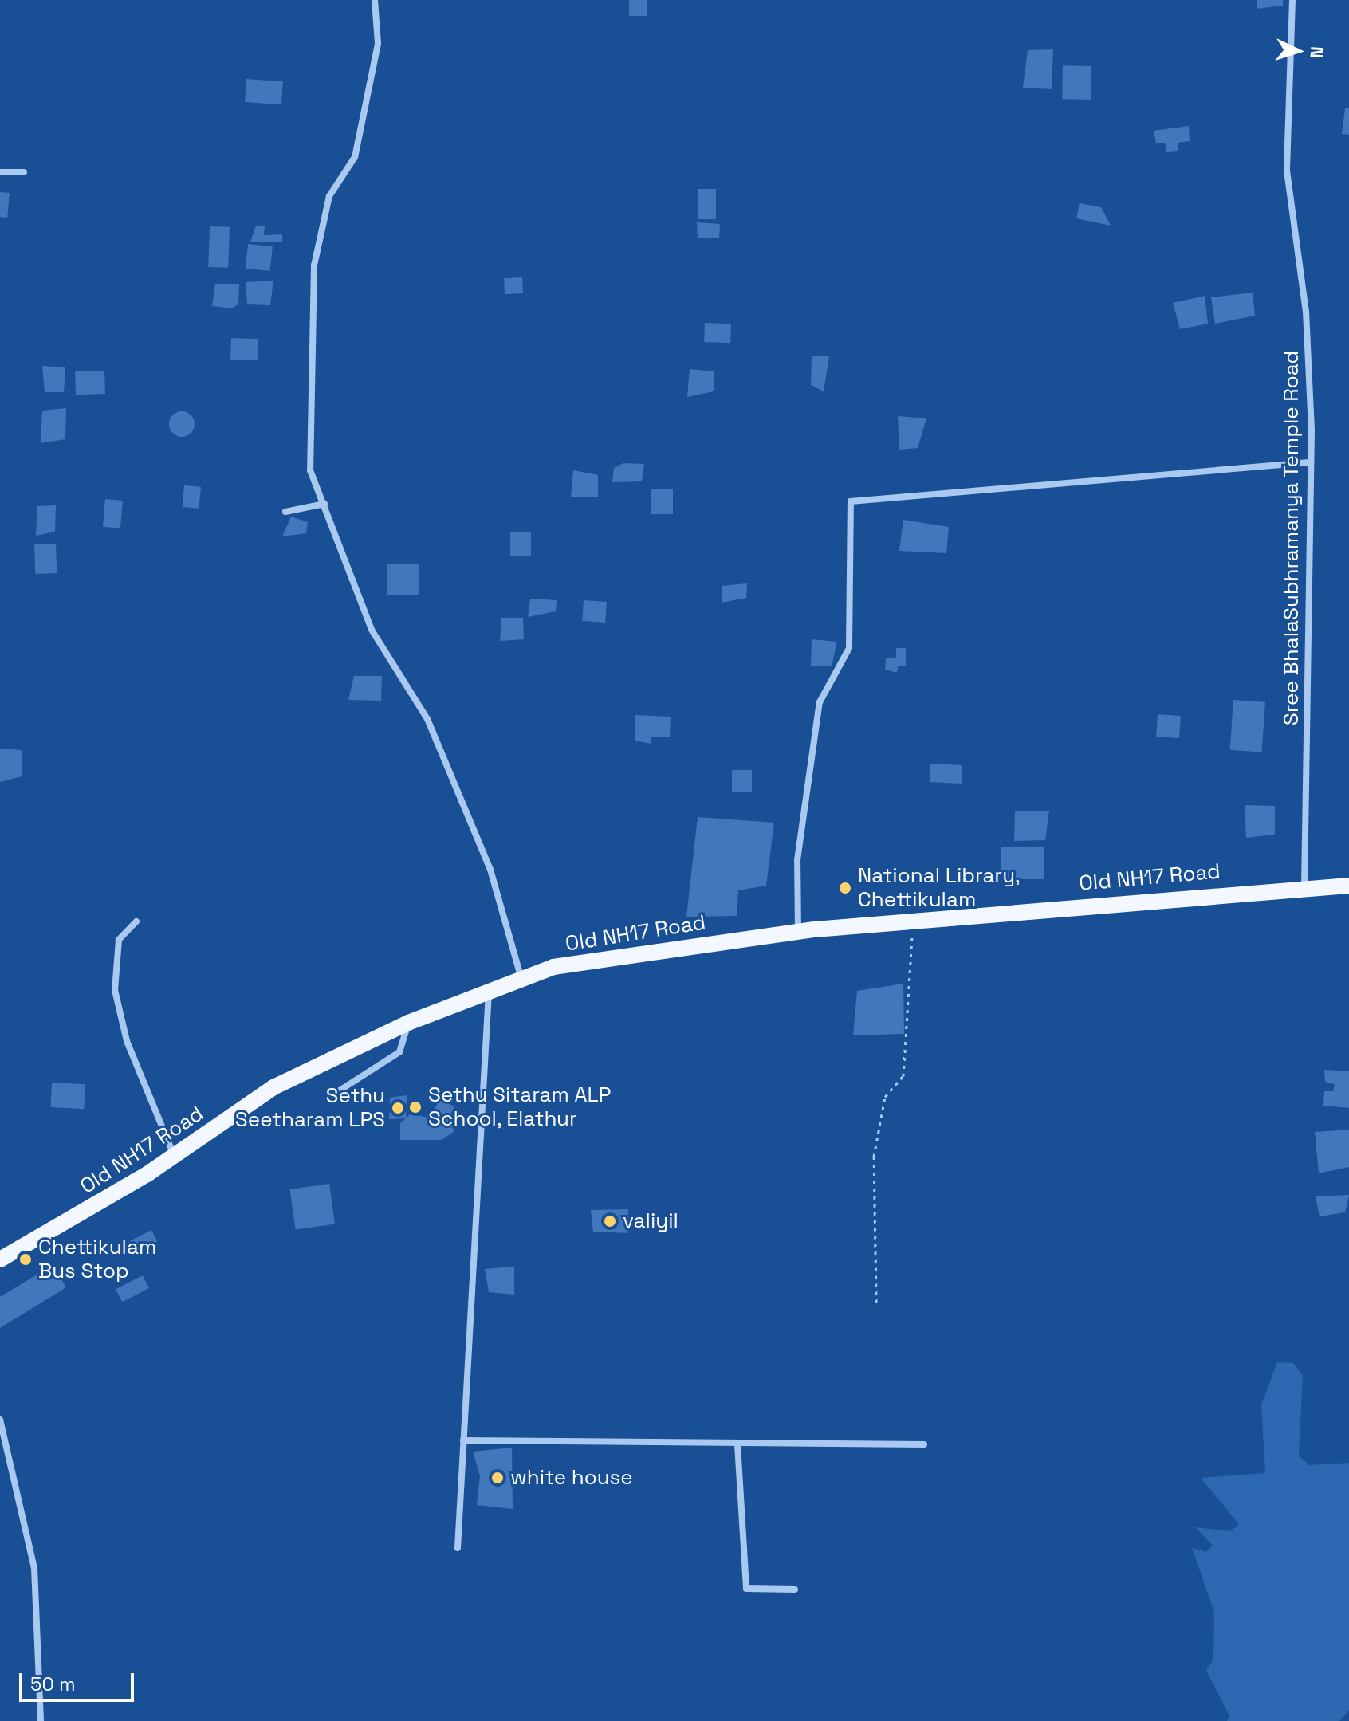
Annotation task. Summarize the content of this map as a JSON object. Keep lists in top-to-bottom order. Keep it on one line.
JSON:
{"streets":{"main road":["Old NH17 Road"],"street":["Sree BhalaSubhramanya Temple Road"]},"crossings":[["Sree BhalaSubhramanya Temple Road","Old NH17 Road"]],"places":["National Library, Chettikulam","Sethu Sitaram ALP School, Elathur","Sethu Seetharam LPS","valiyil","Chettikulam Bus Stop","white house"],"scale_bar":"50 m","north":"right"}
